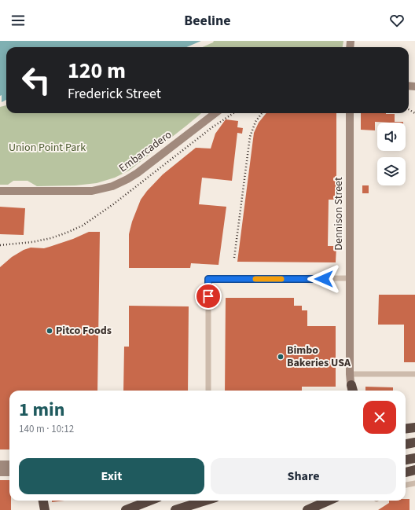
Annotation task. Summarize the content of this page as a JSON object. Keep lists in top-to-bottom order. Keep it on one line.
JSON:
{"streets":{"main road":["Embarcadero","Dennison Street"]},"parks":["Union Point Park"],"places":["Pitco Foods","Bimbo Bakeries USA"],"page":{"header":"Beeline","turn":["120 m","Frederick Street"],"heading":["1 min","140 m · 10:12"],"buttons":["Exit","Share"]}}
